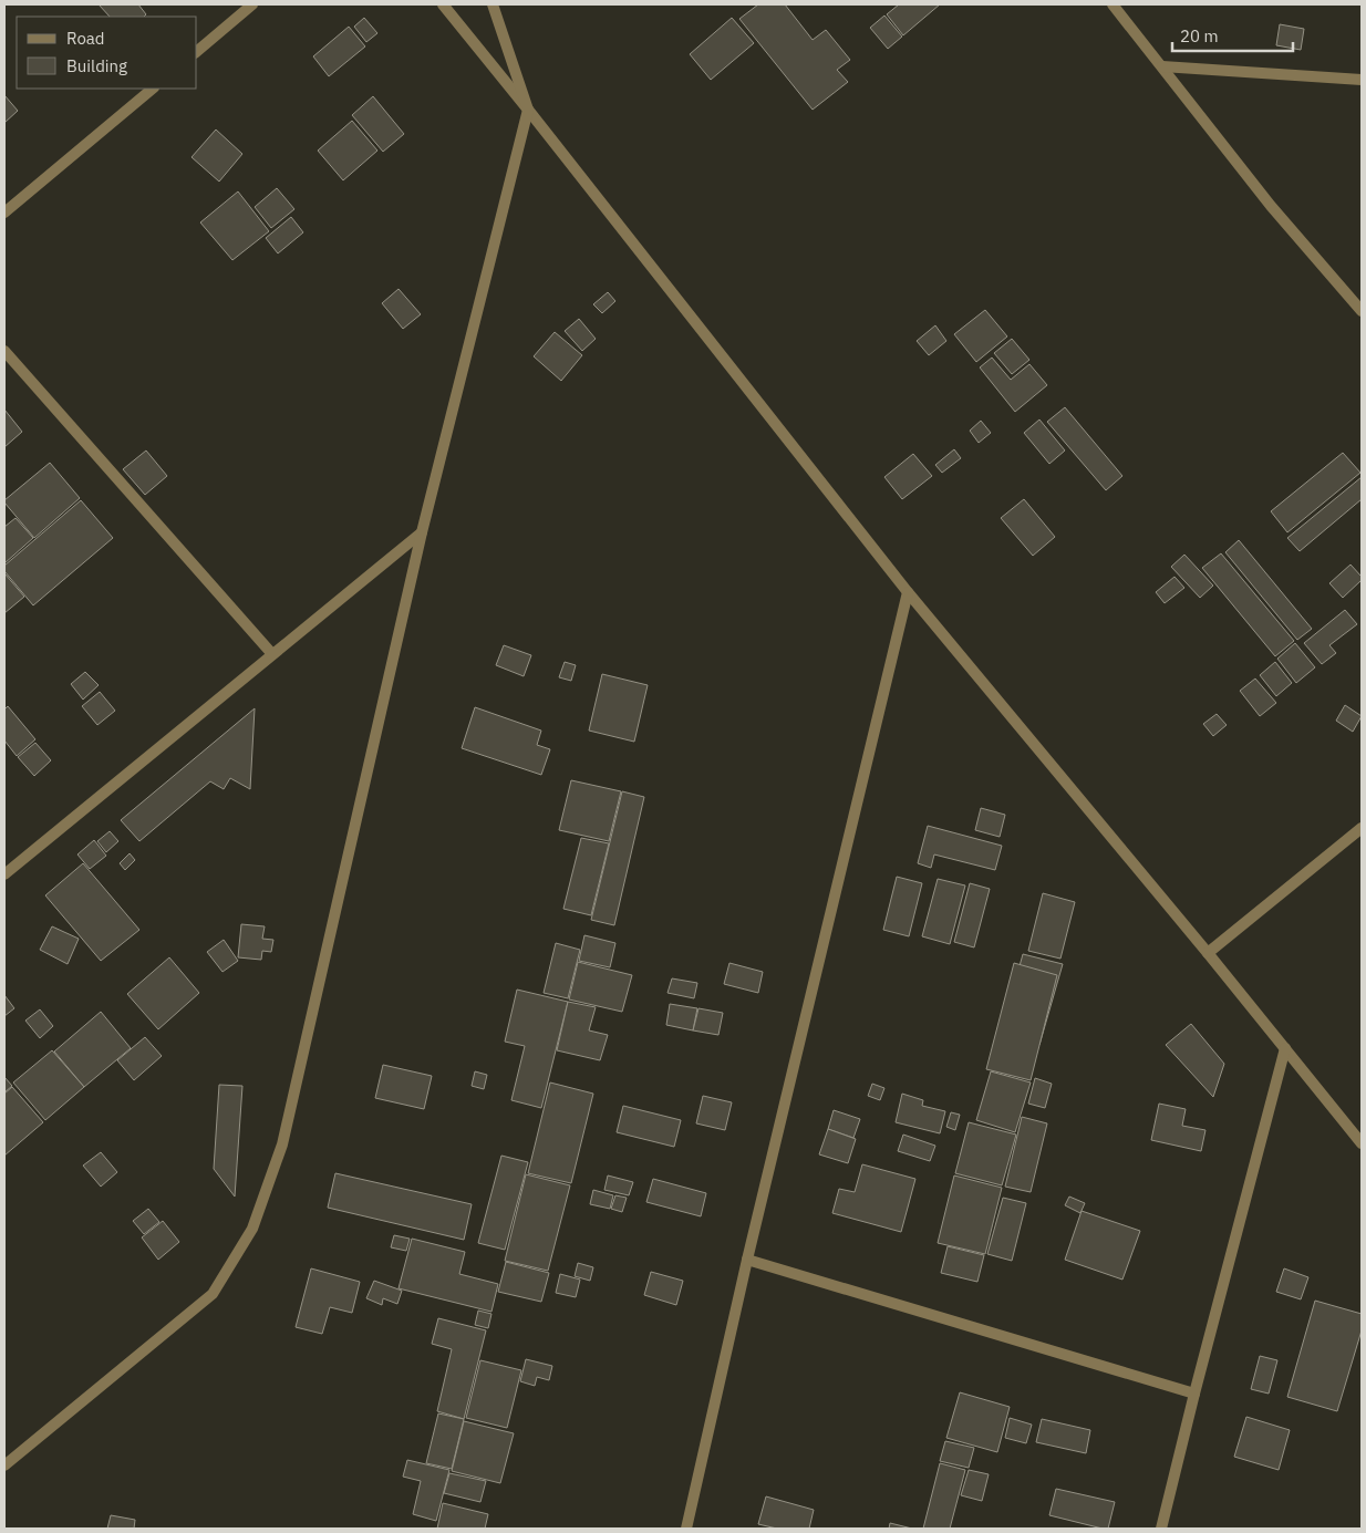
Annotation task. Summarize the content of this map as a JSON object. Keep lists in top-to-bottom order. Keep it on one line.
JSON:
{"legend":["Road","Building"],"scale_bar":"20 m"}
